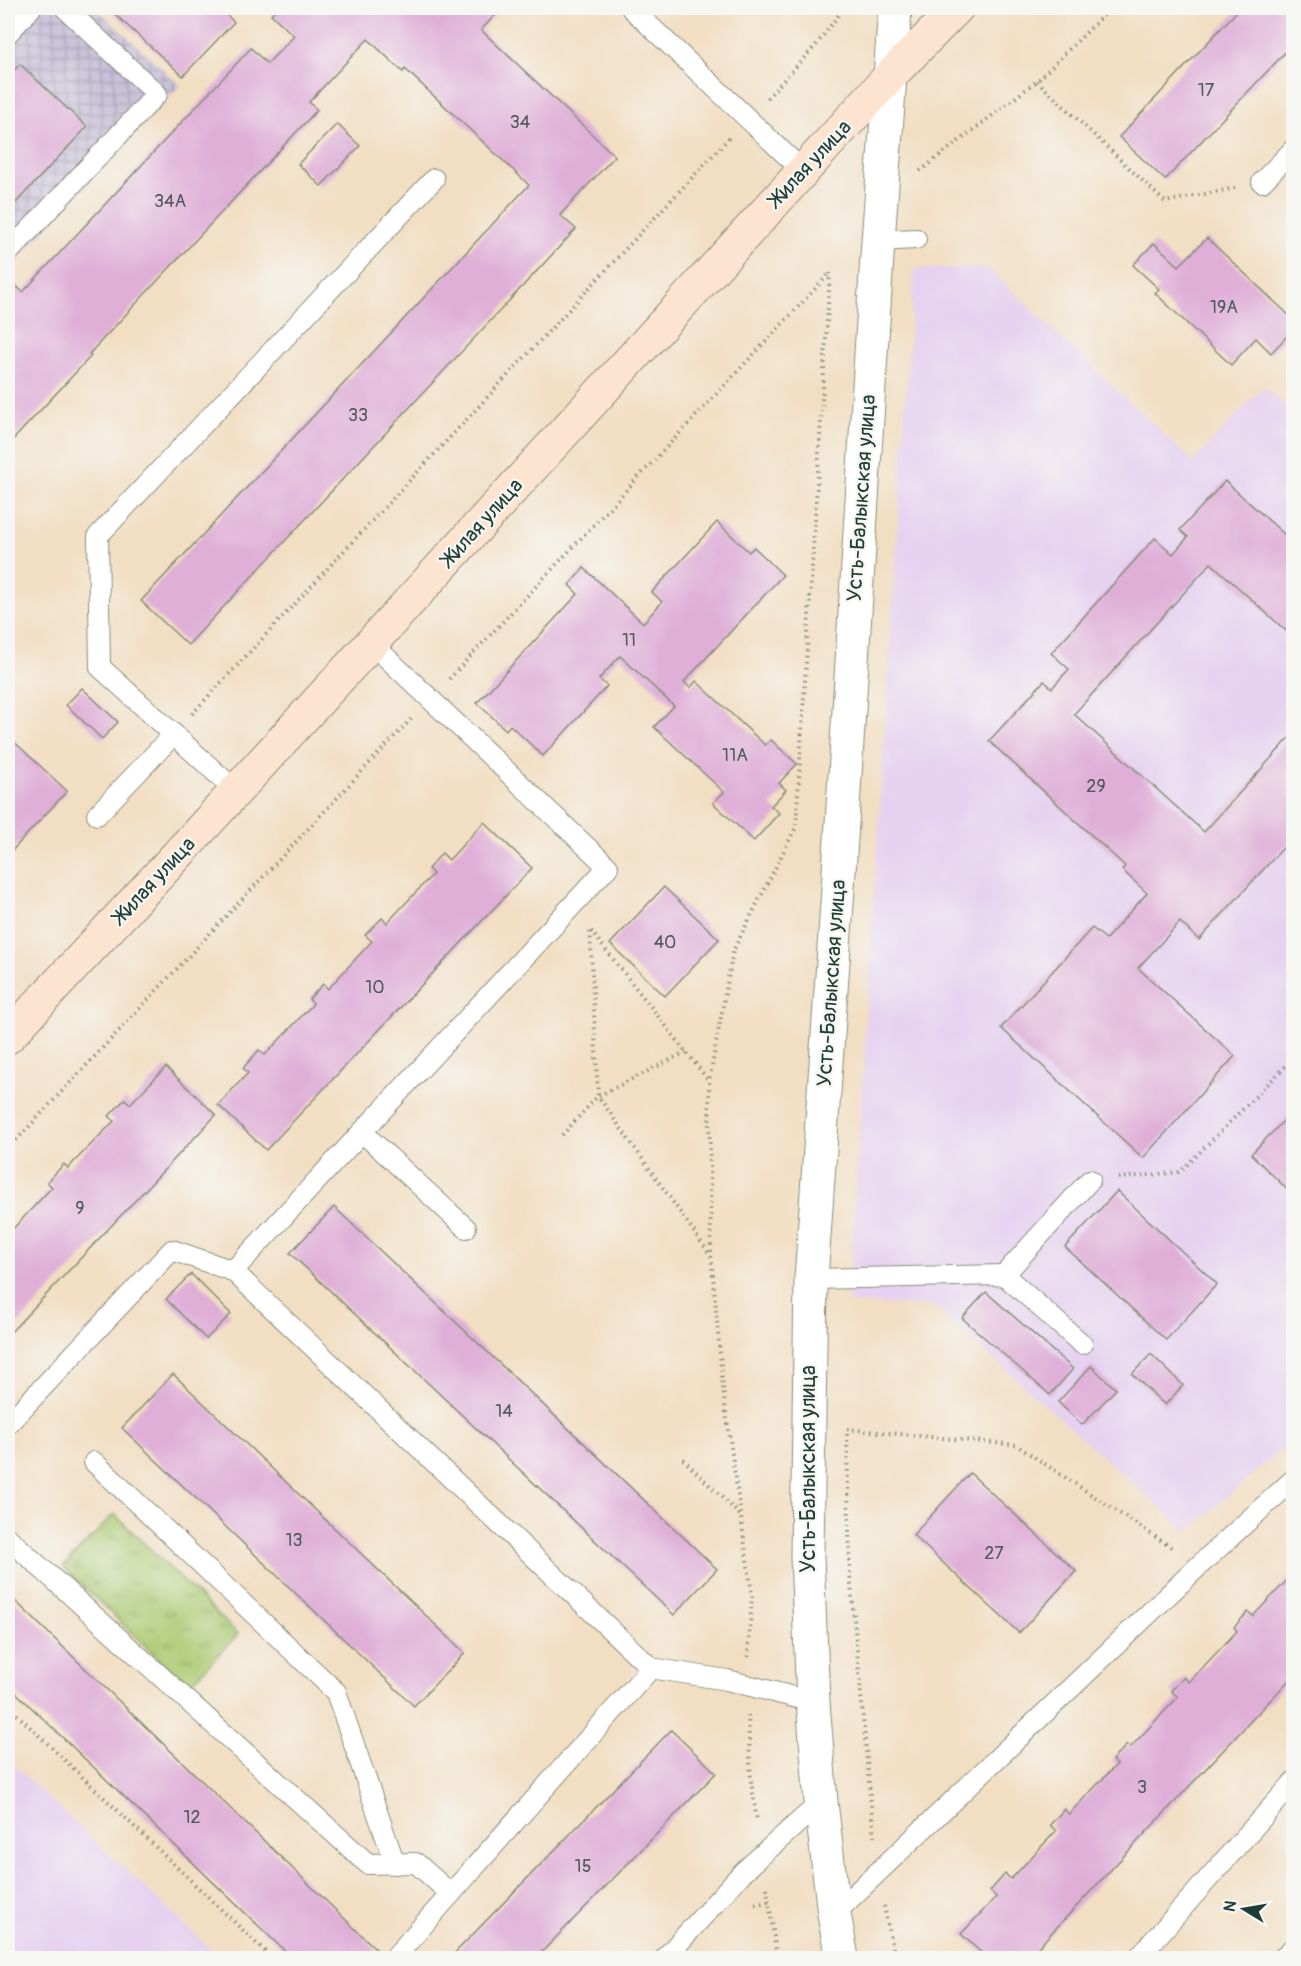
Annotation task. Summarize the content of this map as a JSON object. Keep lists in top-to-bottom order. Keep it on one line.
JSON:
{"streets":{"main road":["Жилая улица"],"street":["Усть-Балыкская улица"]},"crossings":[["Жилая улица","Усть-Балыкская улица"]],"house_numbers":["17","34","34А","19А","33","11","11А","29","40","10","9","14","13","27","3","12","15"],"north":"left"}
